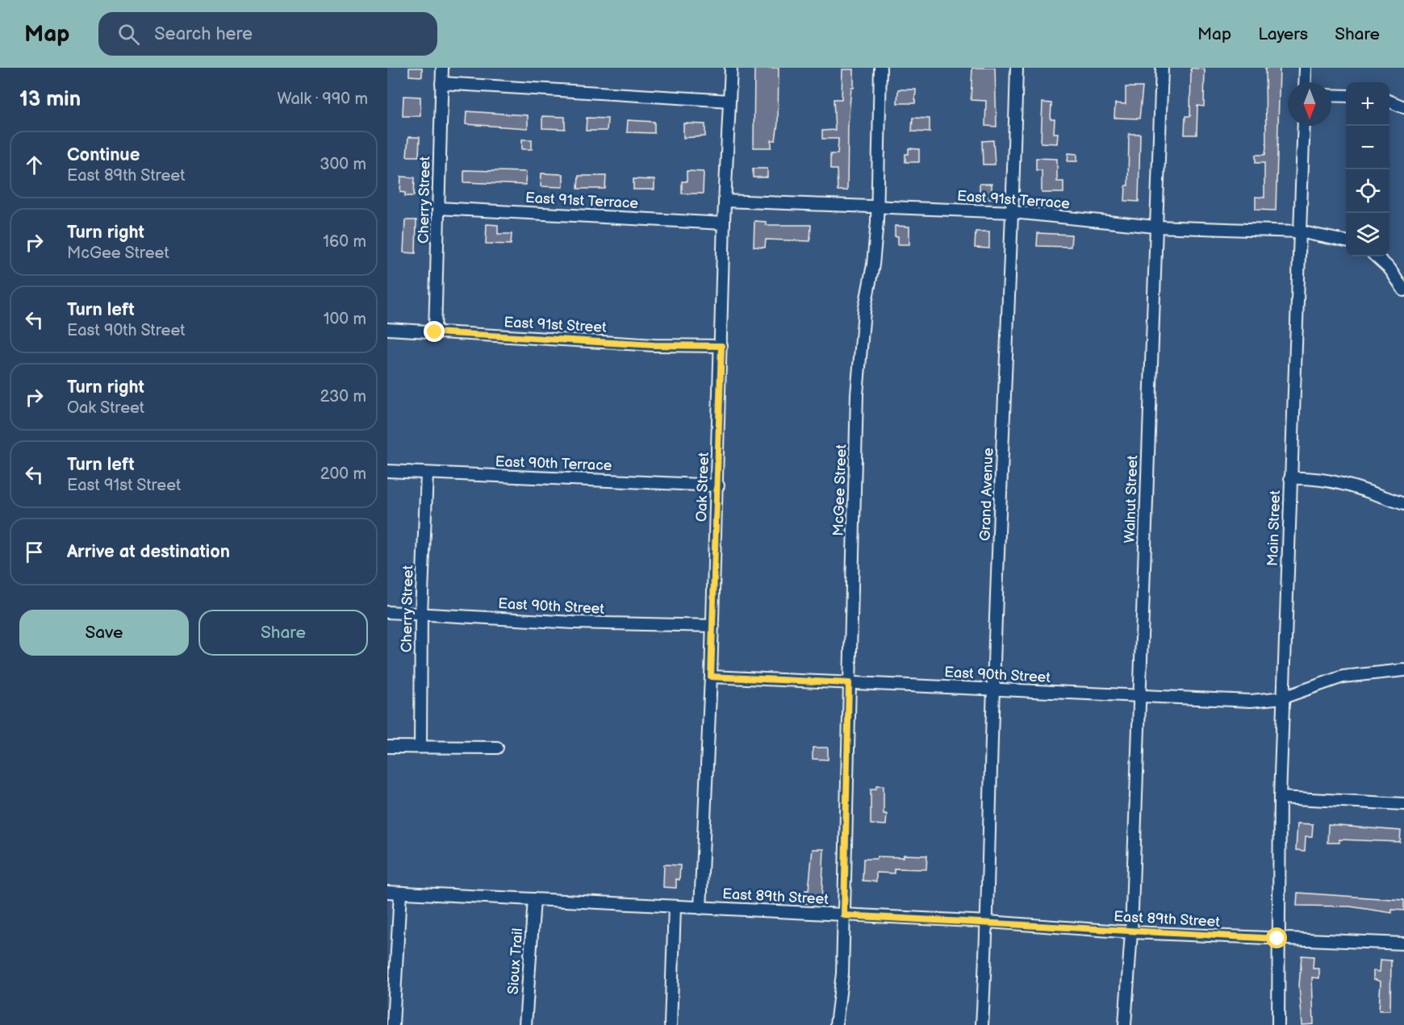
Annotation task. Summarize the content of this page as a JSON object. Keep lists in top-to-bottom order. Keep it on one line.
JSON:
{"streets":{"street":["Cherry Street","East 91st Terrace","East 91st Street","East 90th Terrace","Oak Street","McGee Street","Grand Avenue","Walnut Street","Main Street","East 90th Street","East 89th Street","Sioux Trail"]},"crossings":[["Cherry Street","East 91st Terrace"],["Cherry Street","East 91st Street"],["Cherry Street","East 90th Terrace"],["Cherry Street","East 90th Street"],["East 91st Terrace","Oak Street"],["East 91st Terrace","McGee Street"],["East 91st Terrace","Grand Avenue"],["East 91st Terrace","Walnut Street"],["East 91st Terrace","Main Street"],["East 91st Street","Oak Street"],["East 90th Terrace","Oak Street"],["Oak Street","East 90th Street"],["Oak Street","East 89th Street"],["McGee Street","East 90th Street"],["McGee Street","East 89th Street"],["Grand Avenue","East 90th Street"],["Grand Avenue","East 89th Street"],["Walnut Street","East 90th Street"],["Walnut Street","East 89th Street"],["Main Street","East 90th Street"],["Main Street","East 89th Street"],["East 89th Street","Sioux Trail"]],"north":"bottom","page":{"header":"Map","search":"Search here","nav":["Map","Layers","Share"],"heading":["13 min","Walk · 990 m"],"map_buttons":["+","−"],"list":[["Continue","East 89th Street","300 m"],["Turn right","McGee Street","160 m"],["Turn left","East 90th Street","100 m"],["Turn right","Oak Street","230 m"],["Turn left","East 91st Street","200 m"],"Arrive at destination"],"buttons":["Save","Share"]}}
